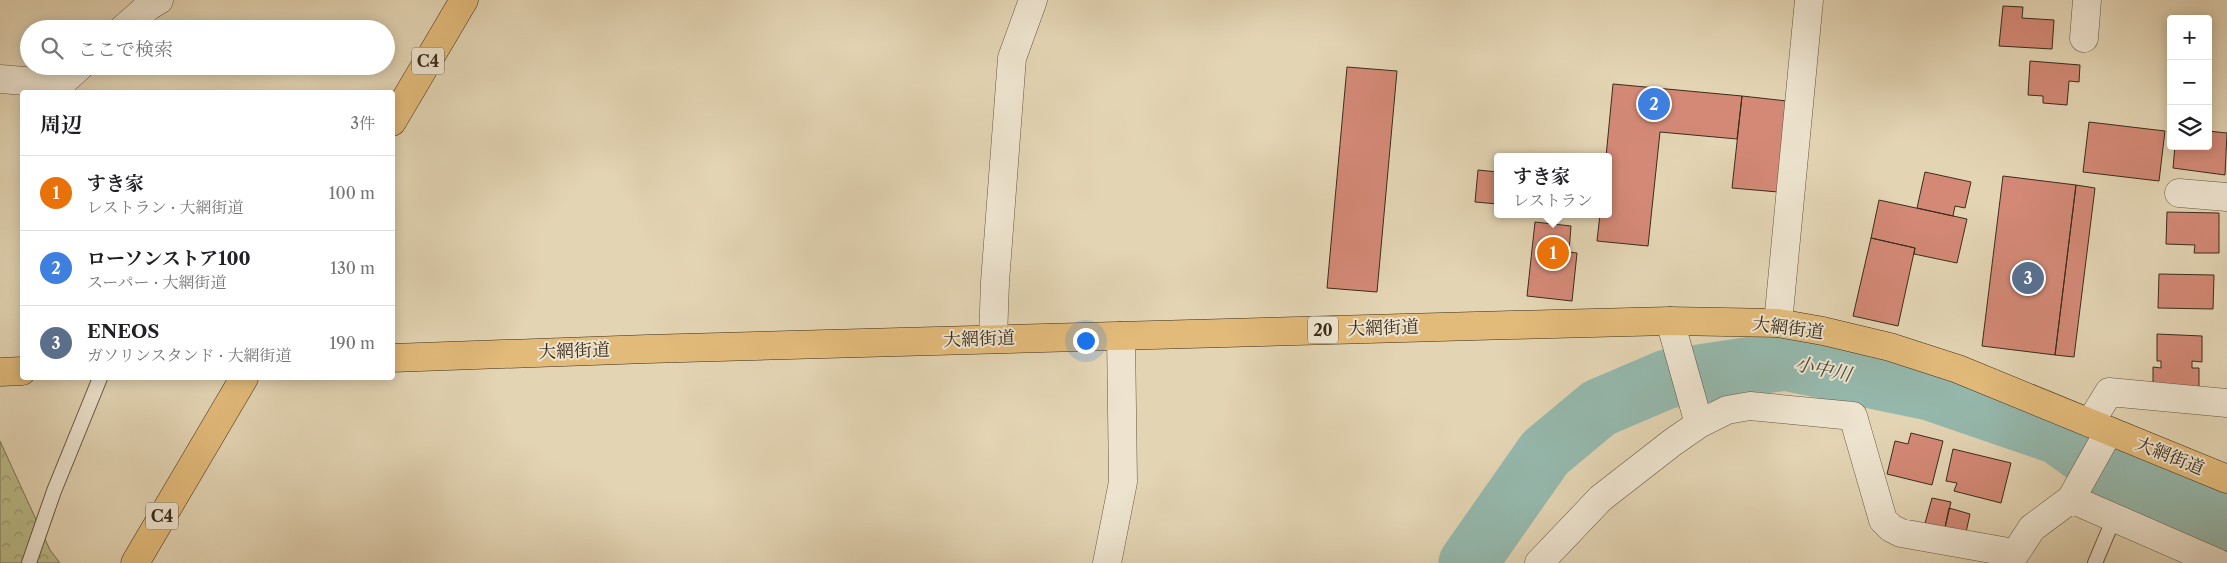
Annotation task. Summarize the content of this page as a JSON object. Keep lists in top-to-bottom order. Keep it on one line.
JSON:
{"streets":{"main road":["C4","大網街道","20"]},"water":["小中川"],"page":{"map_buttons":["+","−"],"search":"ここで検索","pins":["2","1","3"],"heading":["周辺","3件"],"popup":["すき家","レストラン"],"list":[{"mark":"1","name":"すき家","note":"レストラン · 大網街道","value":"100 m"},{"mark":"2","name":"ローソンストア100","note":"スーパー · 大網街道","value":"130 m"},{"mark":"3","name":"ENEOS","note":"ガソリンスタンド · 大網街道","value":"190 m"}]}}
